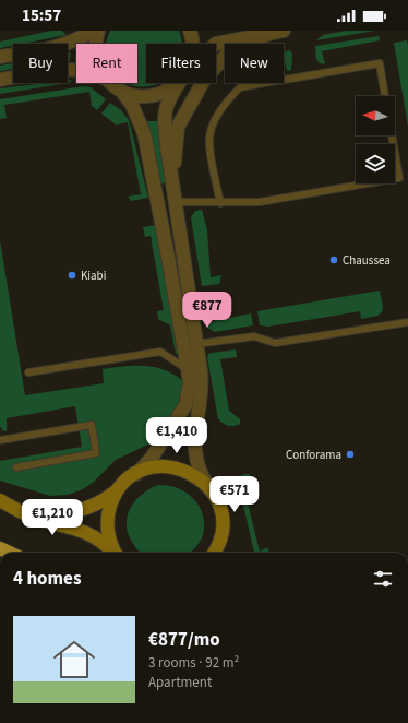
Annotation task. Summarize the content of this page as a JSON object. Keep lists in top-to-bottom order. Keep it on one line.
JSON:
{"places":["Chaussea","Kiabi","Conforama"],"north":"left","page":{"status":"15:57","chip":["Buy","Rent","Filters","New"],"price":["€877","€1,410","€571","€1,210"],"heading":"4 homes","list":[{"name":"€877/mo","note":"3 rooms · 92 m² · Apartment"}]}}
